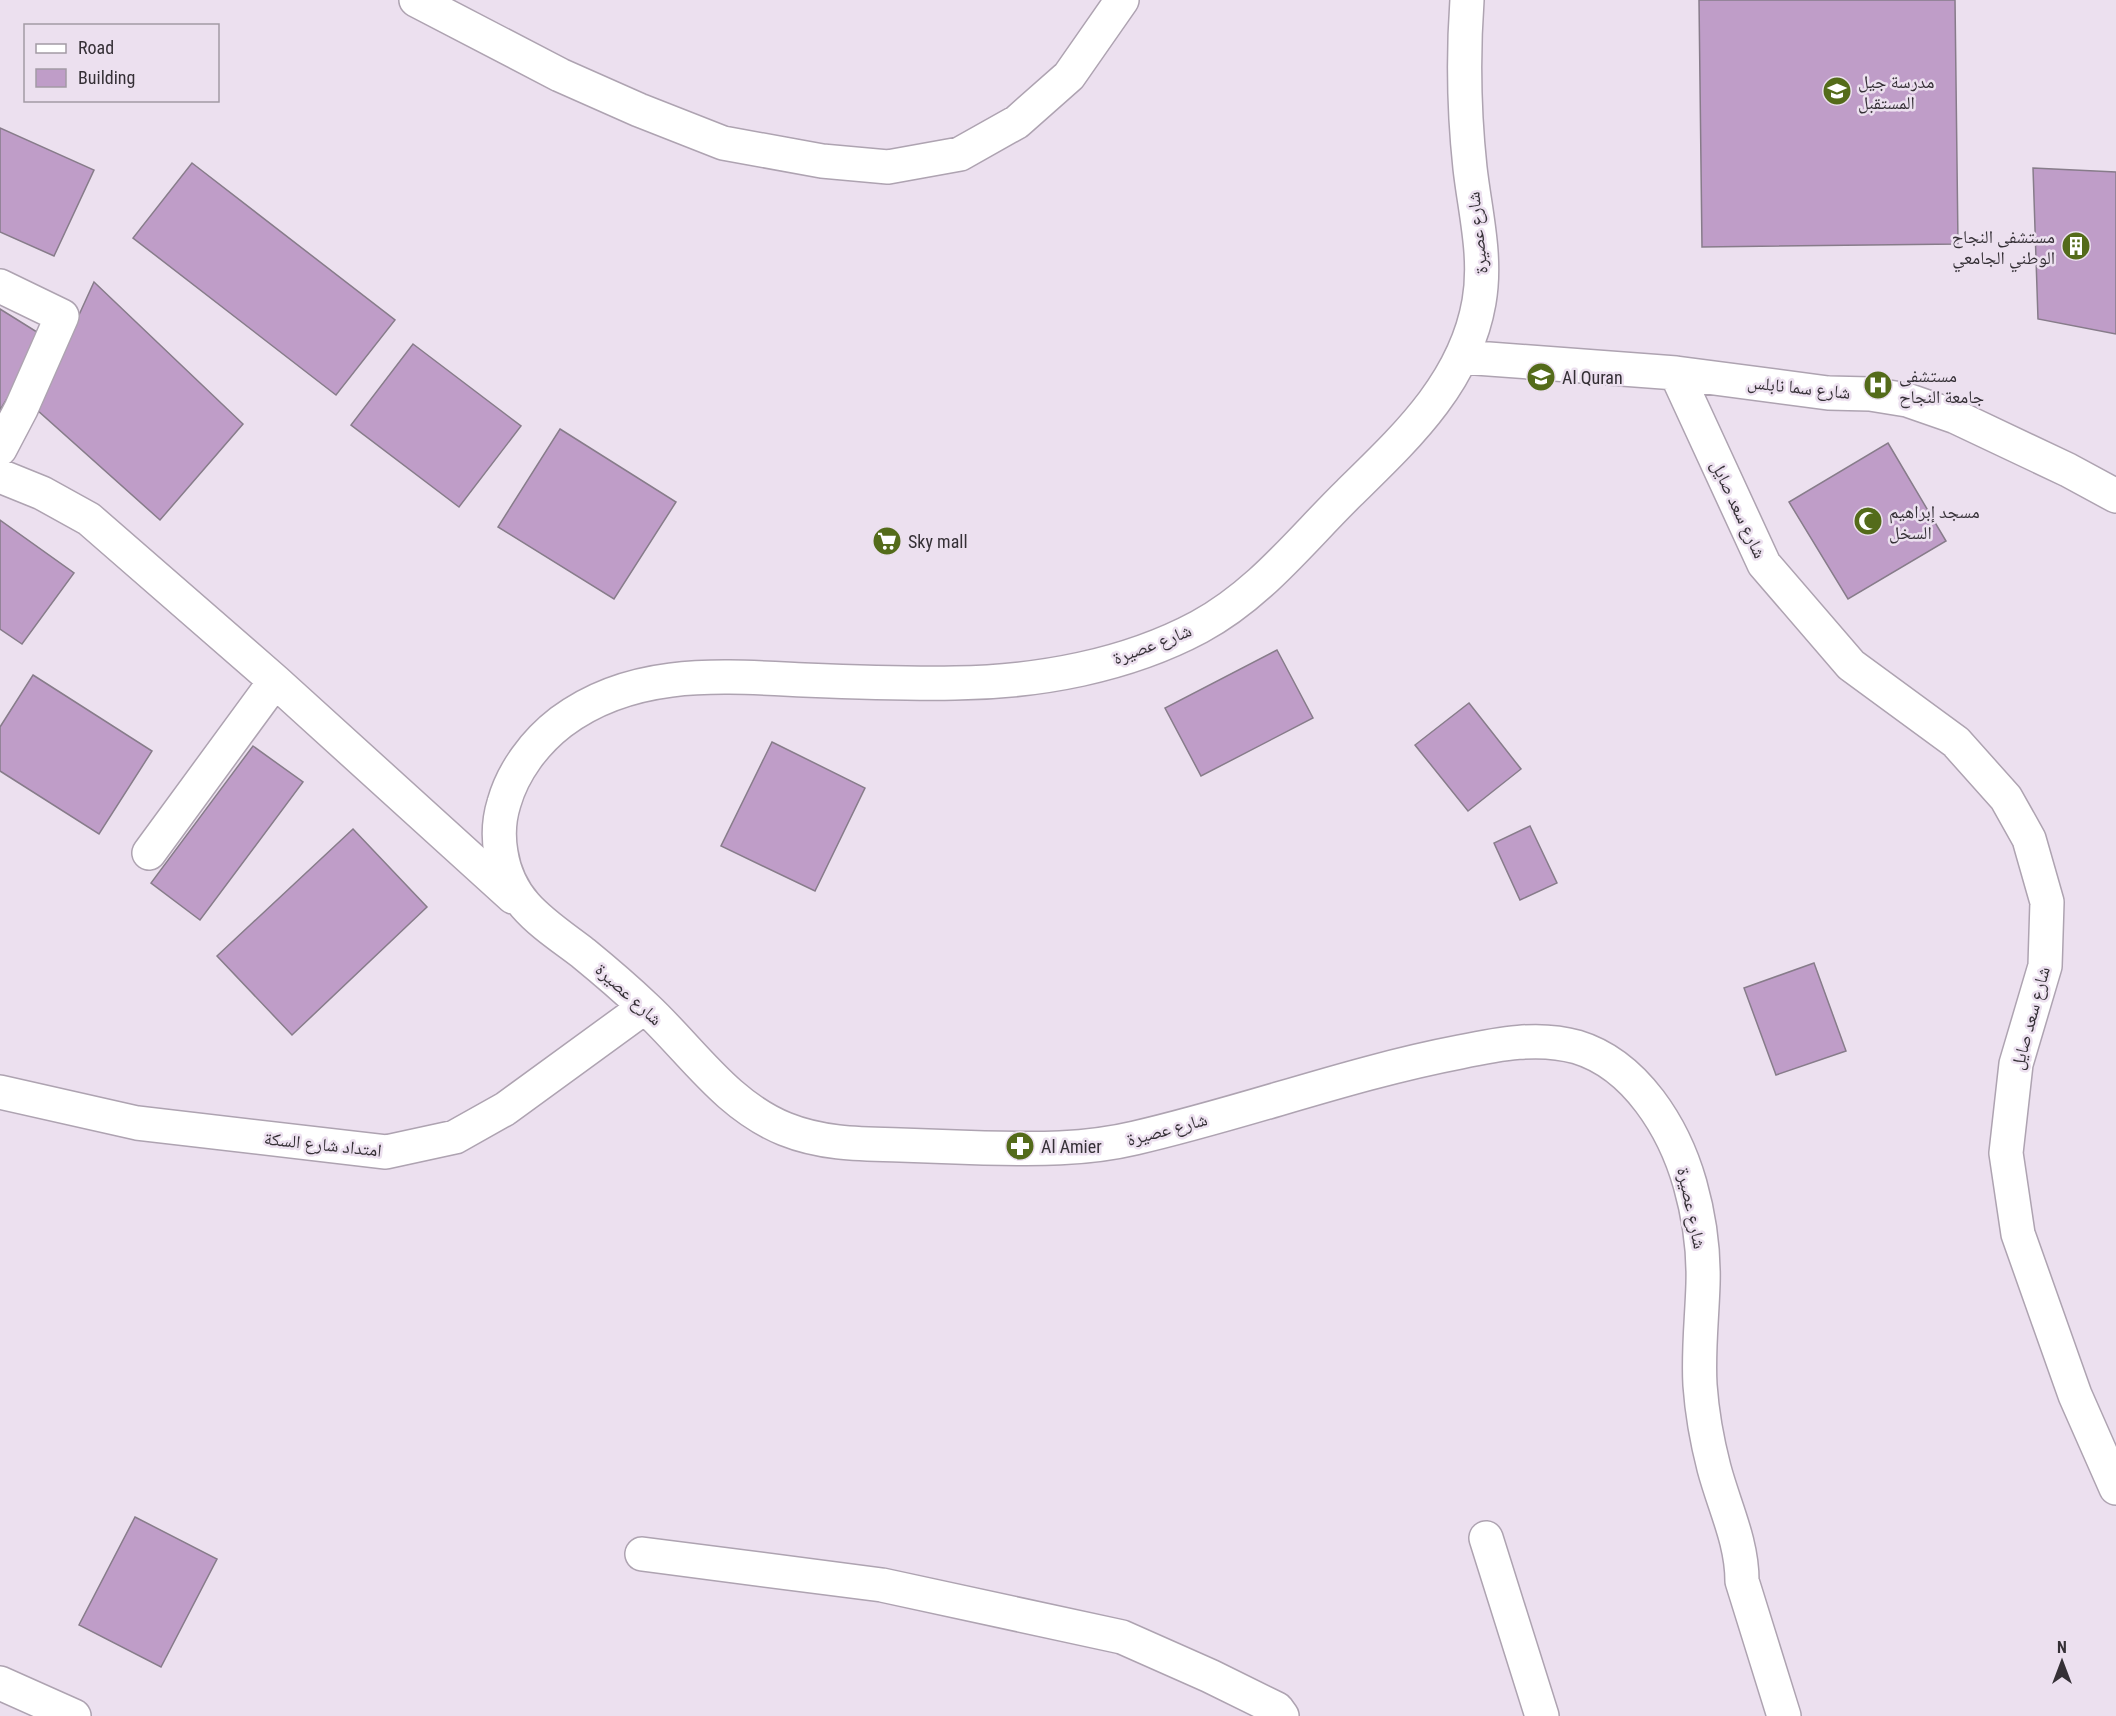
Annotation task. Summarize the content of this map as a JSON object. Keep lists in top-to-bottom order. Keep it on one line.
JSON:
{"streets":{"street":["شارع عصيرة","شارع سما نابلس","شارع سعد صايل","امتداد شارع السكة"]},"crossings":[["شارع عصيرة","شارع سما نابلس"],["شارع عصيرة","امتداد شارع السكة"],["شارع سما نابلس","شارع سعد صايل"]],"places":{"school or university":["مدرسة جيل المستقبل","Al Quran"],"building":["مستشفى النجاح الوطني الجامعي"],"hospital":["مستشفى جامعة النجاح"],"mosque":["مسجد إبراهيم السخل"],"supermarket":["Sky mall"],"pharmacy":["Al Amier"]},"legend":["Road","Building"],"north":"top"}
